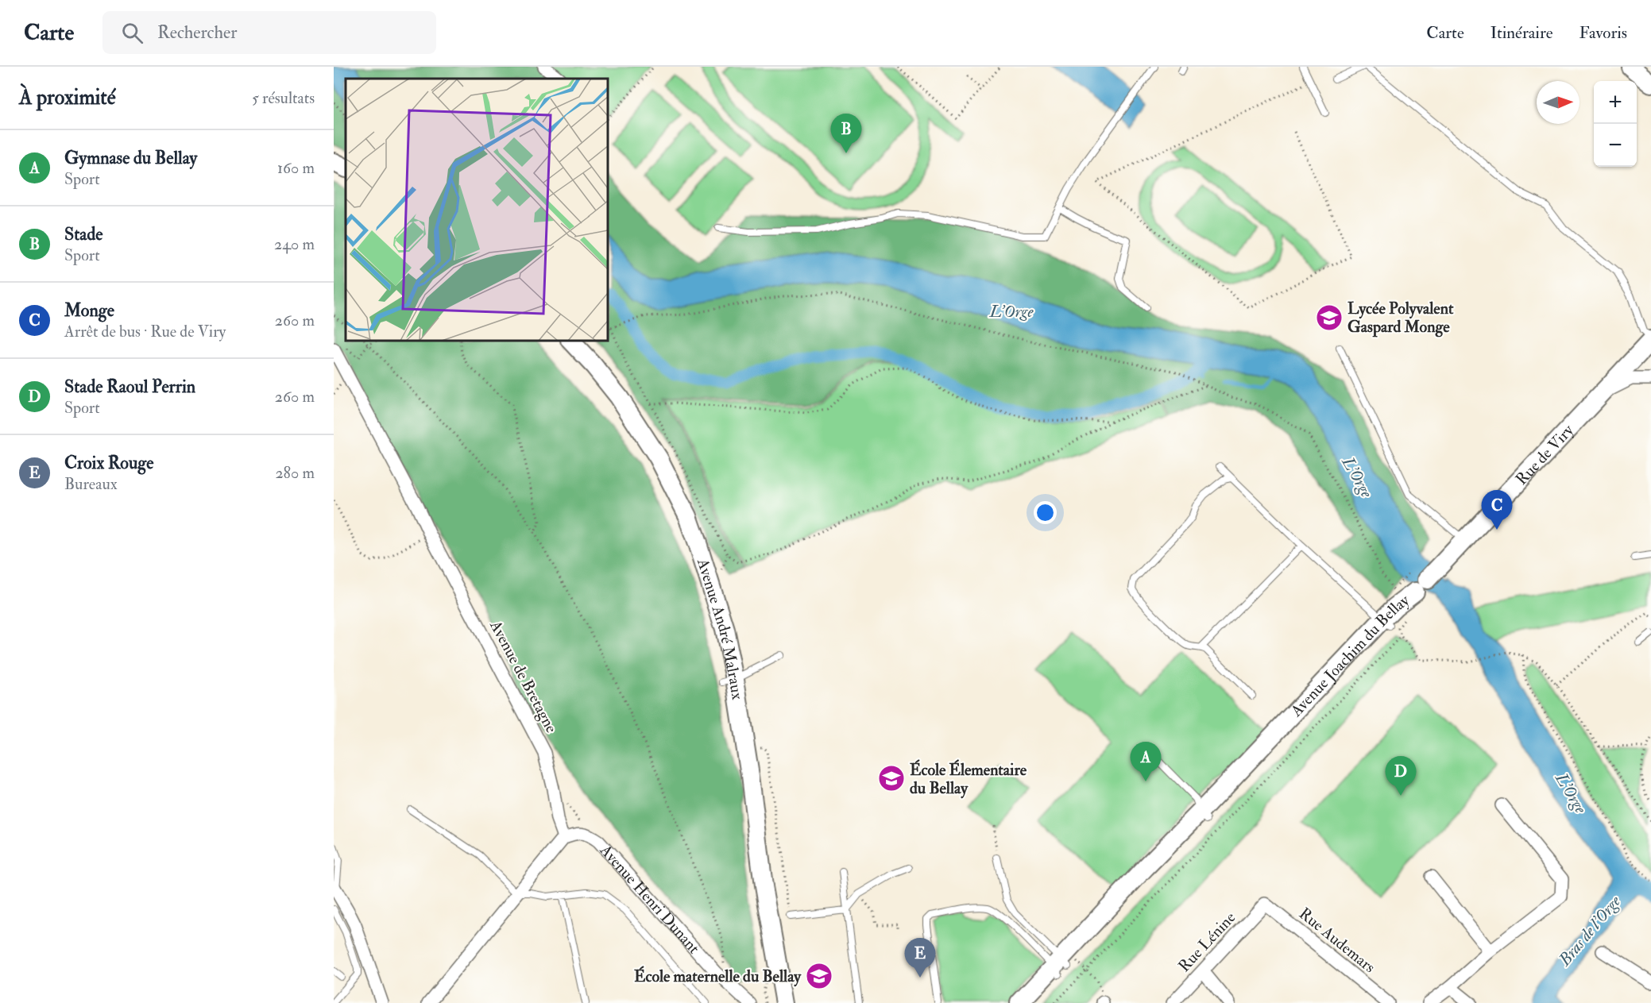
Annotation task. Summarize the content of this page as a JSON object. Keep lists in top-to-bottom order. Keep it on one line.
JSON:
{"streets":{"street":["Rue de Viry","Avenue André Malraux","Avenue Joachim du Bellay","Avenue de Bretagne","Avenue Henri Dunant","Rue Audemars","Rue Lénine"]},"crossings":[["Rue de Viry","Avenue Joachim du Bellay"],["Avenue de Bretagne","Avenue Henri Dunant"],["Rue Audemars","Rue Lénine"]],"water":["L'Orge","Bras de l'Orge"],"places":{"school or university":["Lycée Polyvalent Gaspard Monge","École Élementaire du Bellay","École maternelle du Bellay"]},"north":"right","page":{"header":"Carte","search":"Rechercher","nav":["Carte","Itinéraire","Favoris"],"heading":["À proximité","5 résultats"],"map_buttons":["+","−"],"pins":["B","C","A","D","E"],"list":[{"mark":"A","name":"Gymnase du Bellay","note":"Sport","value":"160 m"},{"mark":"B","name":"Stade","note":"Sport","value":"240 m"},{"mark":"C","name":"Monge","note":"Arrêt de bus · Rue de Viry","value":"260 m"},{"mark":"D","name":"Stade Raoul Perrin","note":"Sport","value":"260 m"},{"mark":"E","name":"Croix Rouge","note":"Bureaux","value":"280 m"}]}}
